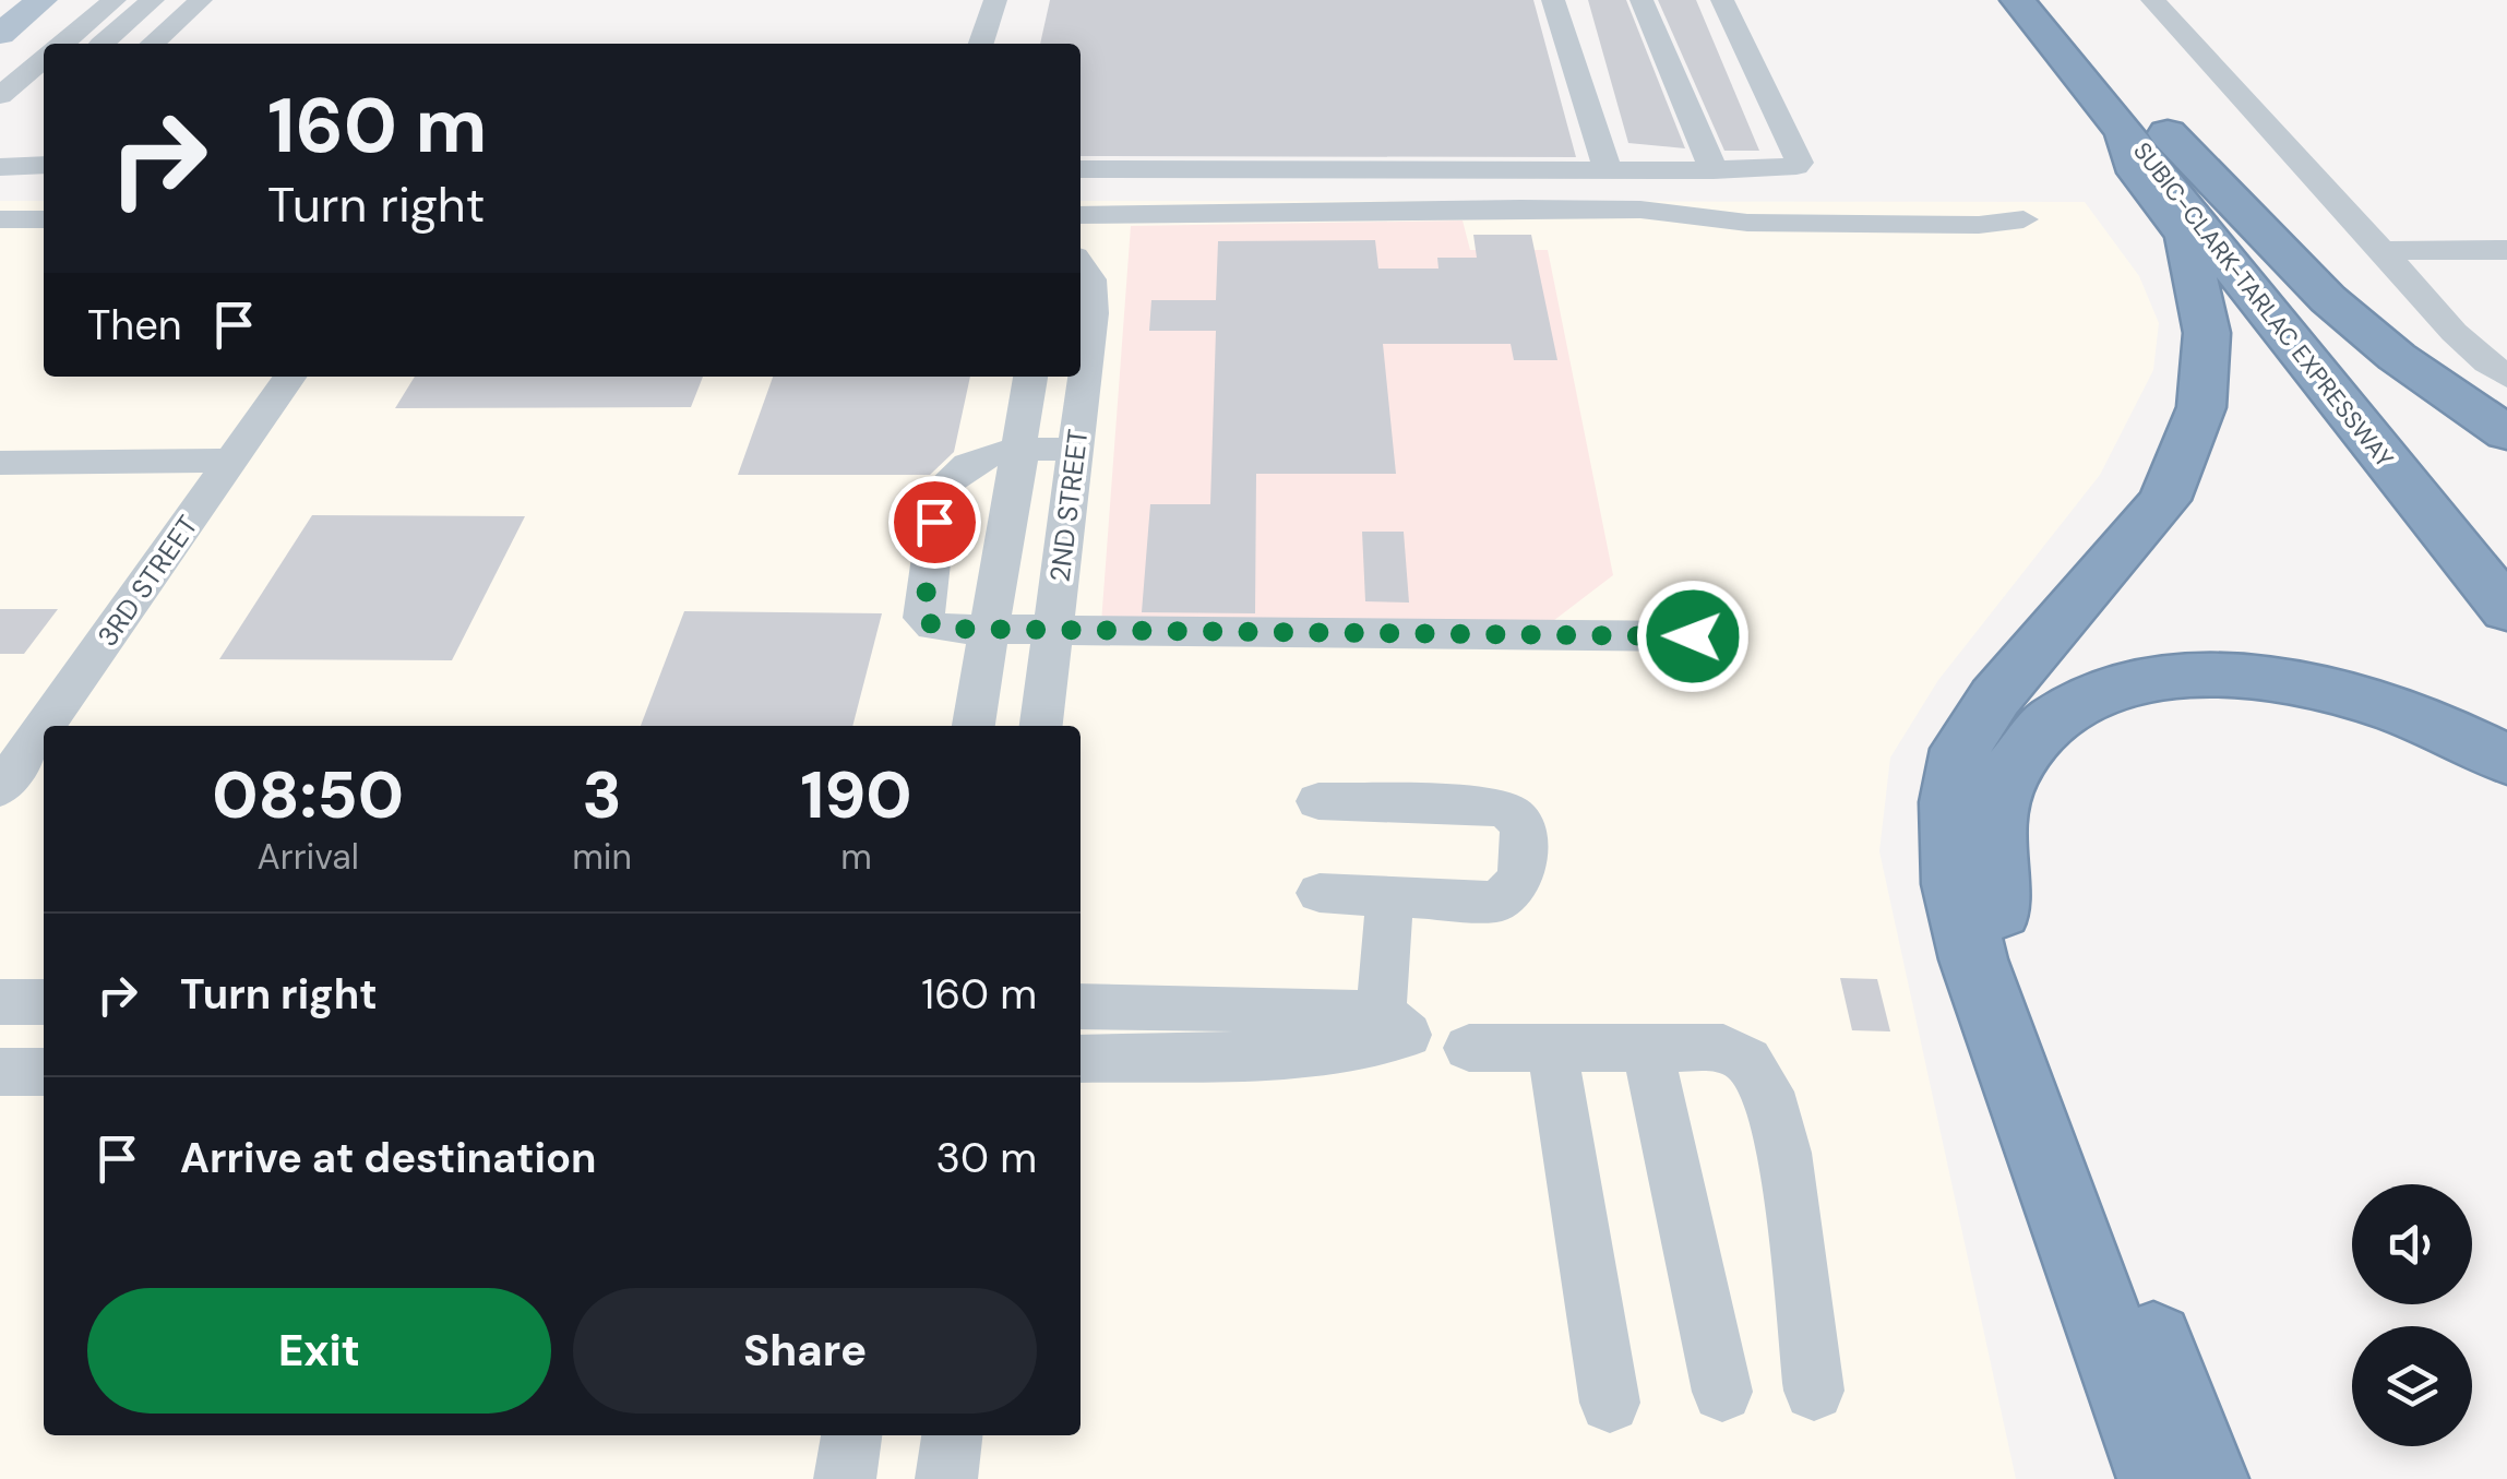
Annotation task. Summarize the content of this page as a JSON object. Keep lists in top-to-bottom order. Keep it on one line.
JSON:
{"streets":{"highway":["SUBIC-CLARK-TARLAC EXPRESSWAY"],"street":["2ND STREET","3RD STREET"]},"page":{"turn":["160 m","Turn right"],"then":"Then","eta":["08:50","Arrival","3","min","190","m"],"list":[{"name":"Turn right","value":"160 m"},{"name":"Arrive at destination","value":"30 m"}],"buttons":["Exit","Share"]}}
